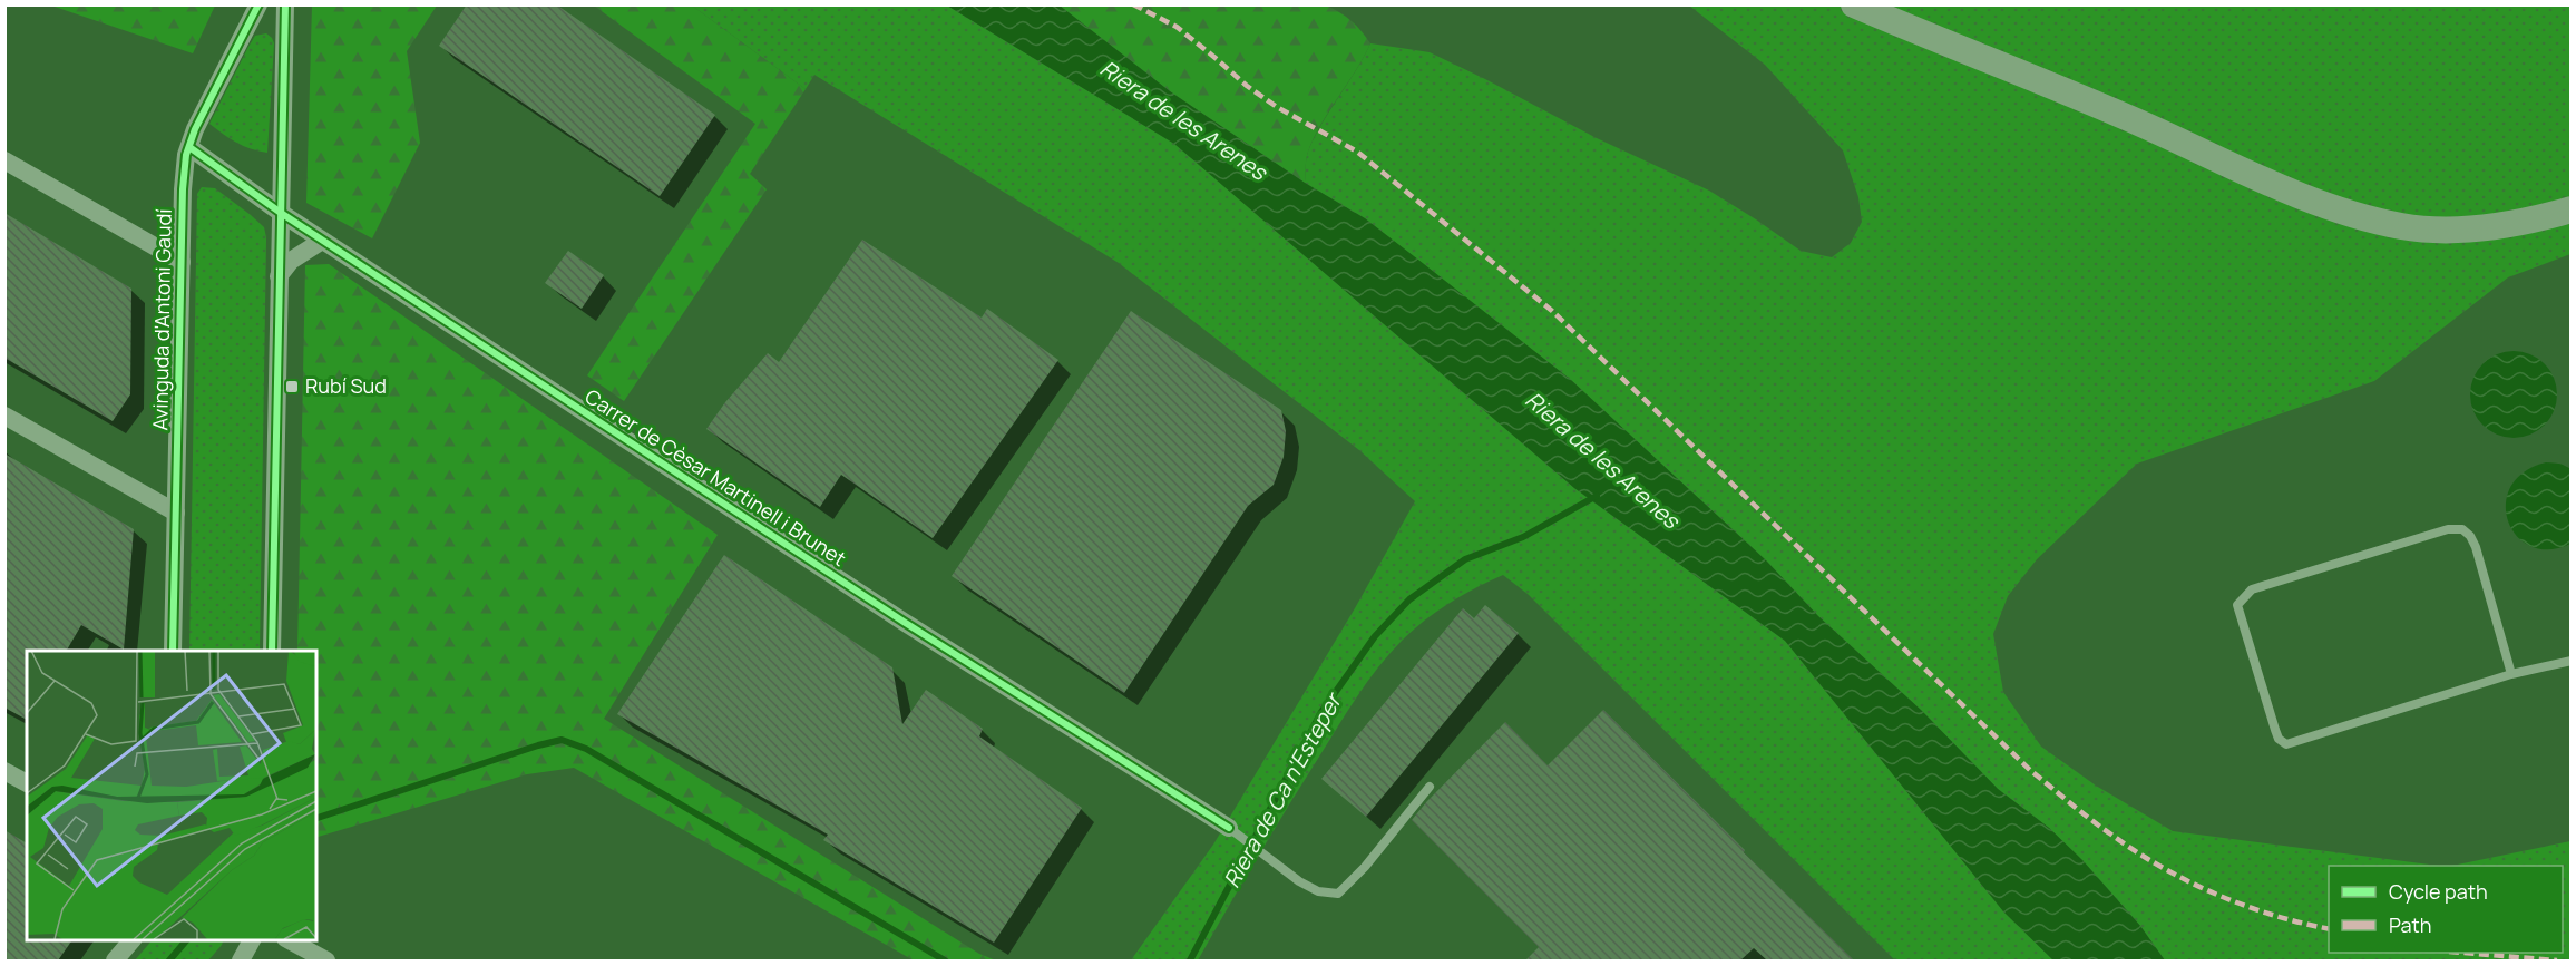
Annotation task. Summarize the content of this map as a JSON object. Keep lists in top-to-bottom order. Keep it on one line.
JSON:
{"streets":{"street":["Avinguda d'Antoni Gaudí","Carrer de Cèsar Martinell i Brunet"]},"crossings":[["Avinguda d'Antoni Gaudí","Carrer de Cèsar Martinell i Brunet"]],"water":["Riera de les Arenes","Riera de Ca n'Esteper"],"places":{"transit":["Rubí Sud"]},"legend":["Cycle path","Path"]}
